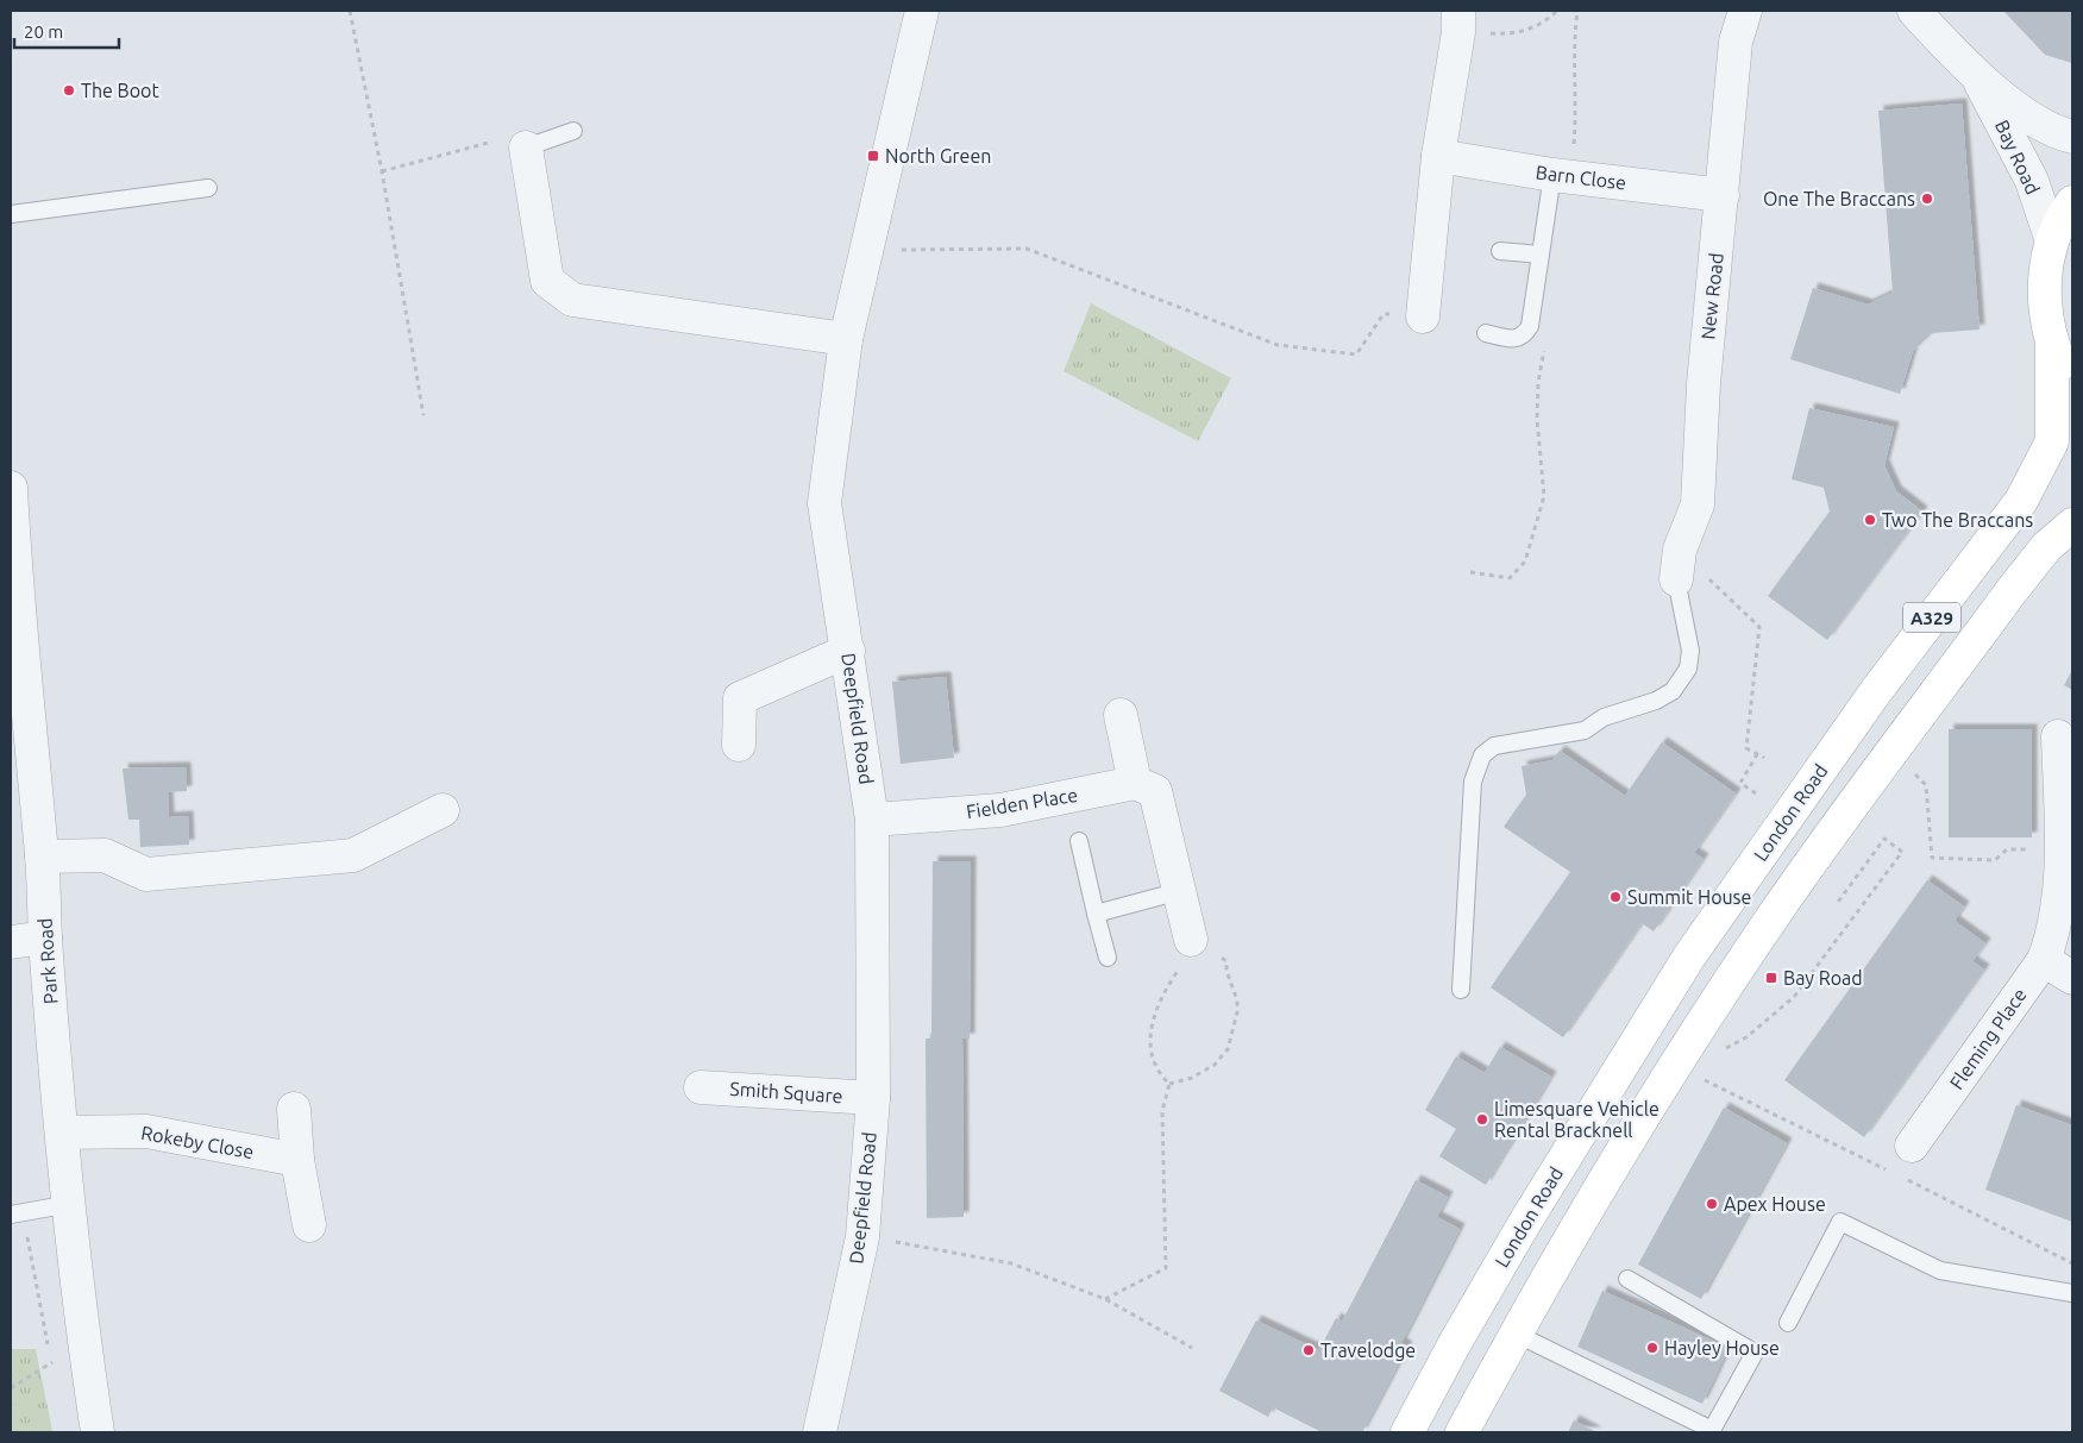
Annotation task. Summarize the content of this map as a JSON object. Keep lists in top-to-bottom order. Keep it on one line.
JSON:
{"streets":{"main road":["A329","London Road"],"street":["Bay Road","Barn Close","New Road","Deepfield Road","Fielden Place","Park Road","Fleming Place","Smith Square","Rokeby Close"]},"crossings":[["Bay Road","A329"],["Barn Close","New Road"],["A329","London Road"],["Deepfield Road","Fielden Place"],["Deepfield Road","Smith Square"],["Park Road","Rokeby Close"]],"places":{"other":["The Boot","One The Braccans","Two The Braccans","Summit House","Limesquare Vehicle Rental Bracknell","Apex House","Hayley House","Travelodge"],"transit":["North Green","Bay Road"]},"scale_bar":"20 m"}
